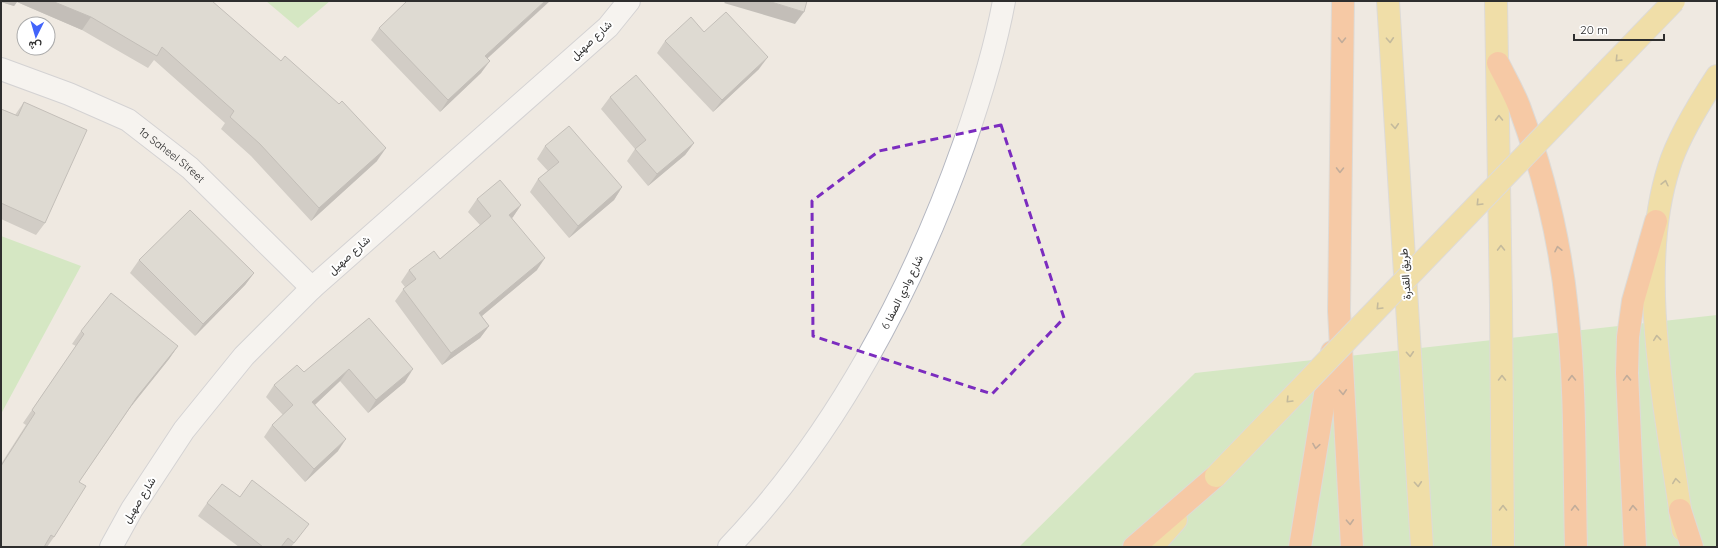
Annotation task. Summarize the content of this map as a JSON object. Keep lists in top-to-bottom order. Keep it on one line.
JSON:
{"streets":{"main road":["طريق القدرة"],"street":["شارع صهيل","1a Saheel Street","شارع وادي الصفا 6"]},"crossings":[["شارع صهيل","1a Saheel Street"]],"scale_bar":"20 m","north":"bottom"}
